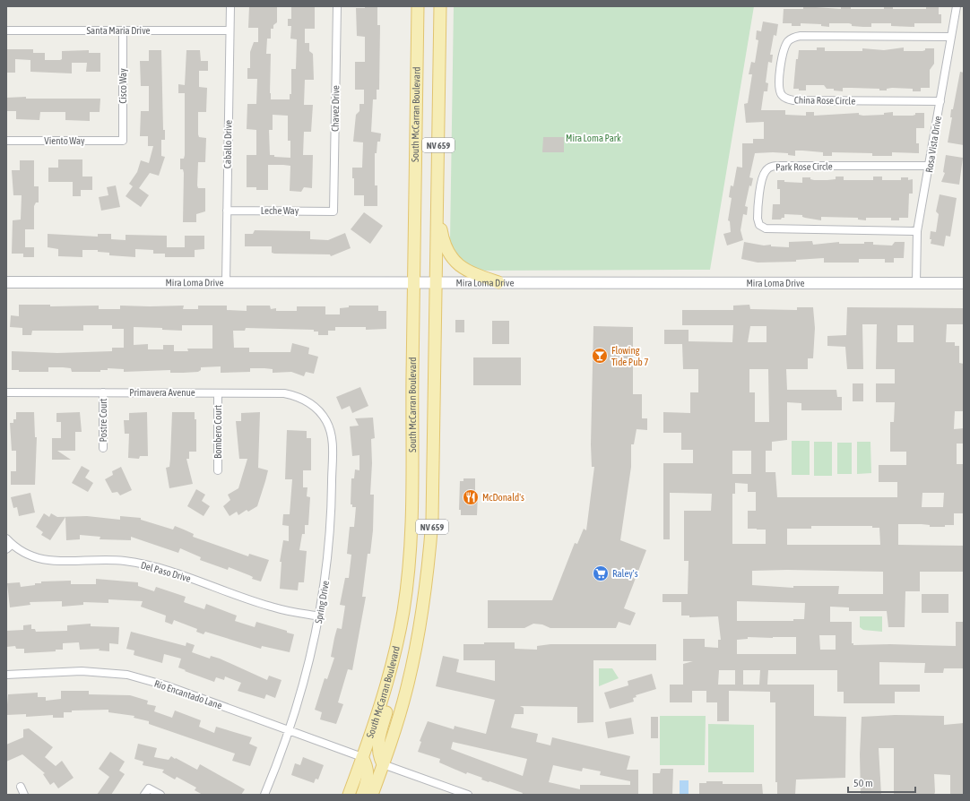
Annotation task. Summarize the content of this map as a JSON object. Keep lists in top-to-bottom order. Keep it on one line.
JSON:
{"streets":{"main road":["South McCarran Boulevard","NV 659","Mira Loma Drive"],"street":["Santa Maria Drive","Cisco Way","China Rose Circle","Chavez Drive","Viento Way","Caballo Drive","Rosa Vista Drive","Park Rose Circle","Leche Way","Primavera Avenue","Postre Court","Bombero Court","Del Paso Drive","Spring Drive","Rio Encantado Lane"]},"crossings":[["Santa Maria Drive","Cisco Way"],["Santa Maria Drive","Caballo Drive"],["Cisco Way","Viento Way"],["China Rose Circle","Rosa Vista Drive"],["Chavez Drive","Leche Way"],["South McCarran Boulevard","Mira Loma Drive"],["South McCarran Boulevard","Rio Encantado Lane"],["Caballo Drive","Leche Way"],["Caballo Drive","Mira Loma Drive"],["Rosa Vista Drive","Park Rose Circle"],["Rosa Vista Drive","Mira Loma Drive"],["Primavera Avenue","Postre Court"],["Primavera Avenue","Bombero Court"],["Primavera Avenue","Spring Drive"],["Del Paso Drive","Spring Drive"],["Spring Drive","Rio Encantado Lane"]],"parks":["Mira Loma Park"],"places":{"bar":["Flowing Tide Pub 7"],"restaurant":["McDonald's"],"supermarket":["Raley's"]},"scale_bar":"50 m"}
